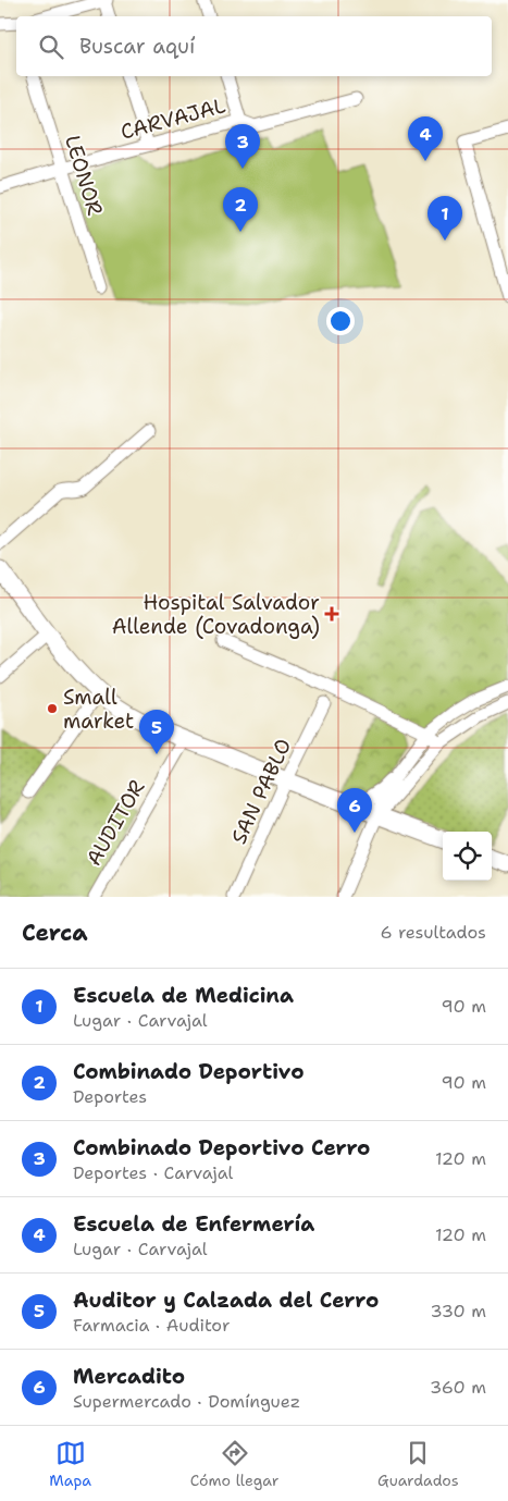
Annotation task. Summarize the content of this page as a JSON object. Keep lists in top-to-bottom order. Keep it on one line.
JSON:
{"streets":{"street":["CARVAJAL","LEONOR","SAN PABLO","AUDITOR"]},"crossings":[["CARVAJAL","LEONOR"]],"places":{"health":["Hospital Salvador Allende (Covadonga)"],"other":["Small market"]},"page":{"search":"Buscar aquí","pins":["4","3","2","1","5","6"],"heading":["Cerca","6 resultados"],"list":[{"mark":"1","name":"Escuela de Medicina","note":"Lugar · Carvajal","value":"90 m"},{"mark":"2","name":"Combinado Deportivo","note":"Deportes","value":"90 m"},{"mark":"3","name":"Combinado Deportivo Cerro","note":"Deportes · Carvajal","value":"120 m"},{"mark":"4","name":"Escuela de Enfermería","note":"Lugar · Carvajal","value":"120 m"},{"mark":"5","name":"Auditor y Calzada del Cerro","note":"Farmacia · Auditor","value":"330 m"},{"mark":"6","name":"Mercadito","note":"Supermercado · Domínguez","value":"360 m"}],"nav":["Mapa","Cómo llegar","Guardados"]}}
